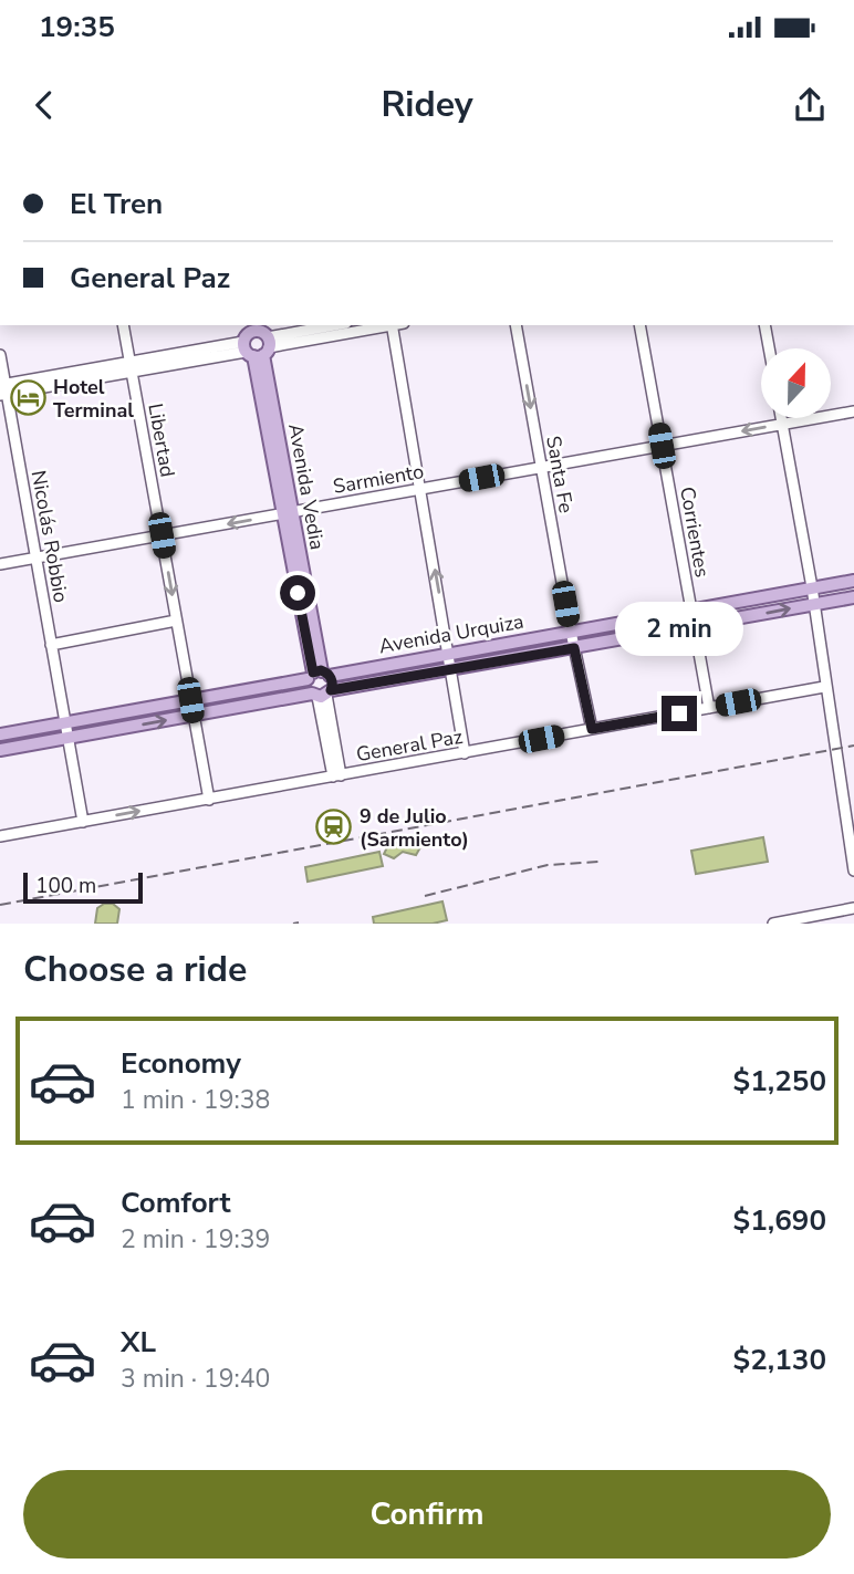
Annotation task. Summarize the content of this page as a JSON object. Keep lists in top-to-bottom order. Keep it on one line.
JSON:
{"streets":{"main road":["Avenida Vedia","Avenida Urquiza"],"street":["Libertad","Santa Fe","Sarmiento","Corrientes","Nicolás Robbio","General Paz"]},"crossings":[["Libertad","Sarmiento"],["Libertad","Avenida Urquiza"],["Libertad","General Paz"],["Santa Fe","Sarmiento"],["Santa Fe","Avenida Urquiza"],["Santa Fe","General Paz"],["Sarmiento","Avenida Vedia"],["Sarmiento","Corrientes"],["Sarmiento","Nicolás Robbio"],["Avenida Vedia","Avenida Urquiza"],["Corrientes","Avenida Urquiza"],["Corrientes","General Paz"],["Nicolás Robbio","Avenida Urquiza"],["Nicolás Robbio","General Paz"]],"places":{"hotel":["Hotel Terminal"],"station":["9 de Julio (Sarmiento)"]},"scale_bar":"100 m","north":"top","page":{"status":"19:35","header":"Ridey","banner":["El Tren","General Paz"],"bubble":"2 min","scale":"100 m","heading":"Choose a ride","list":[{"name":"Economy","note":"1 min · 19:38","value":"$1,250"},{"name":"Comfort","note":"2 min · 19:39","value":"$1,690"},{"name":"XL","note":"3 min · 19:40","value":"$2,130"}],"buttons":"Confirm"}}
